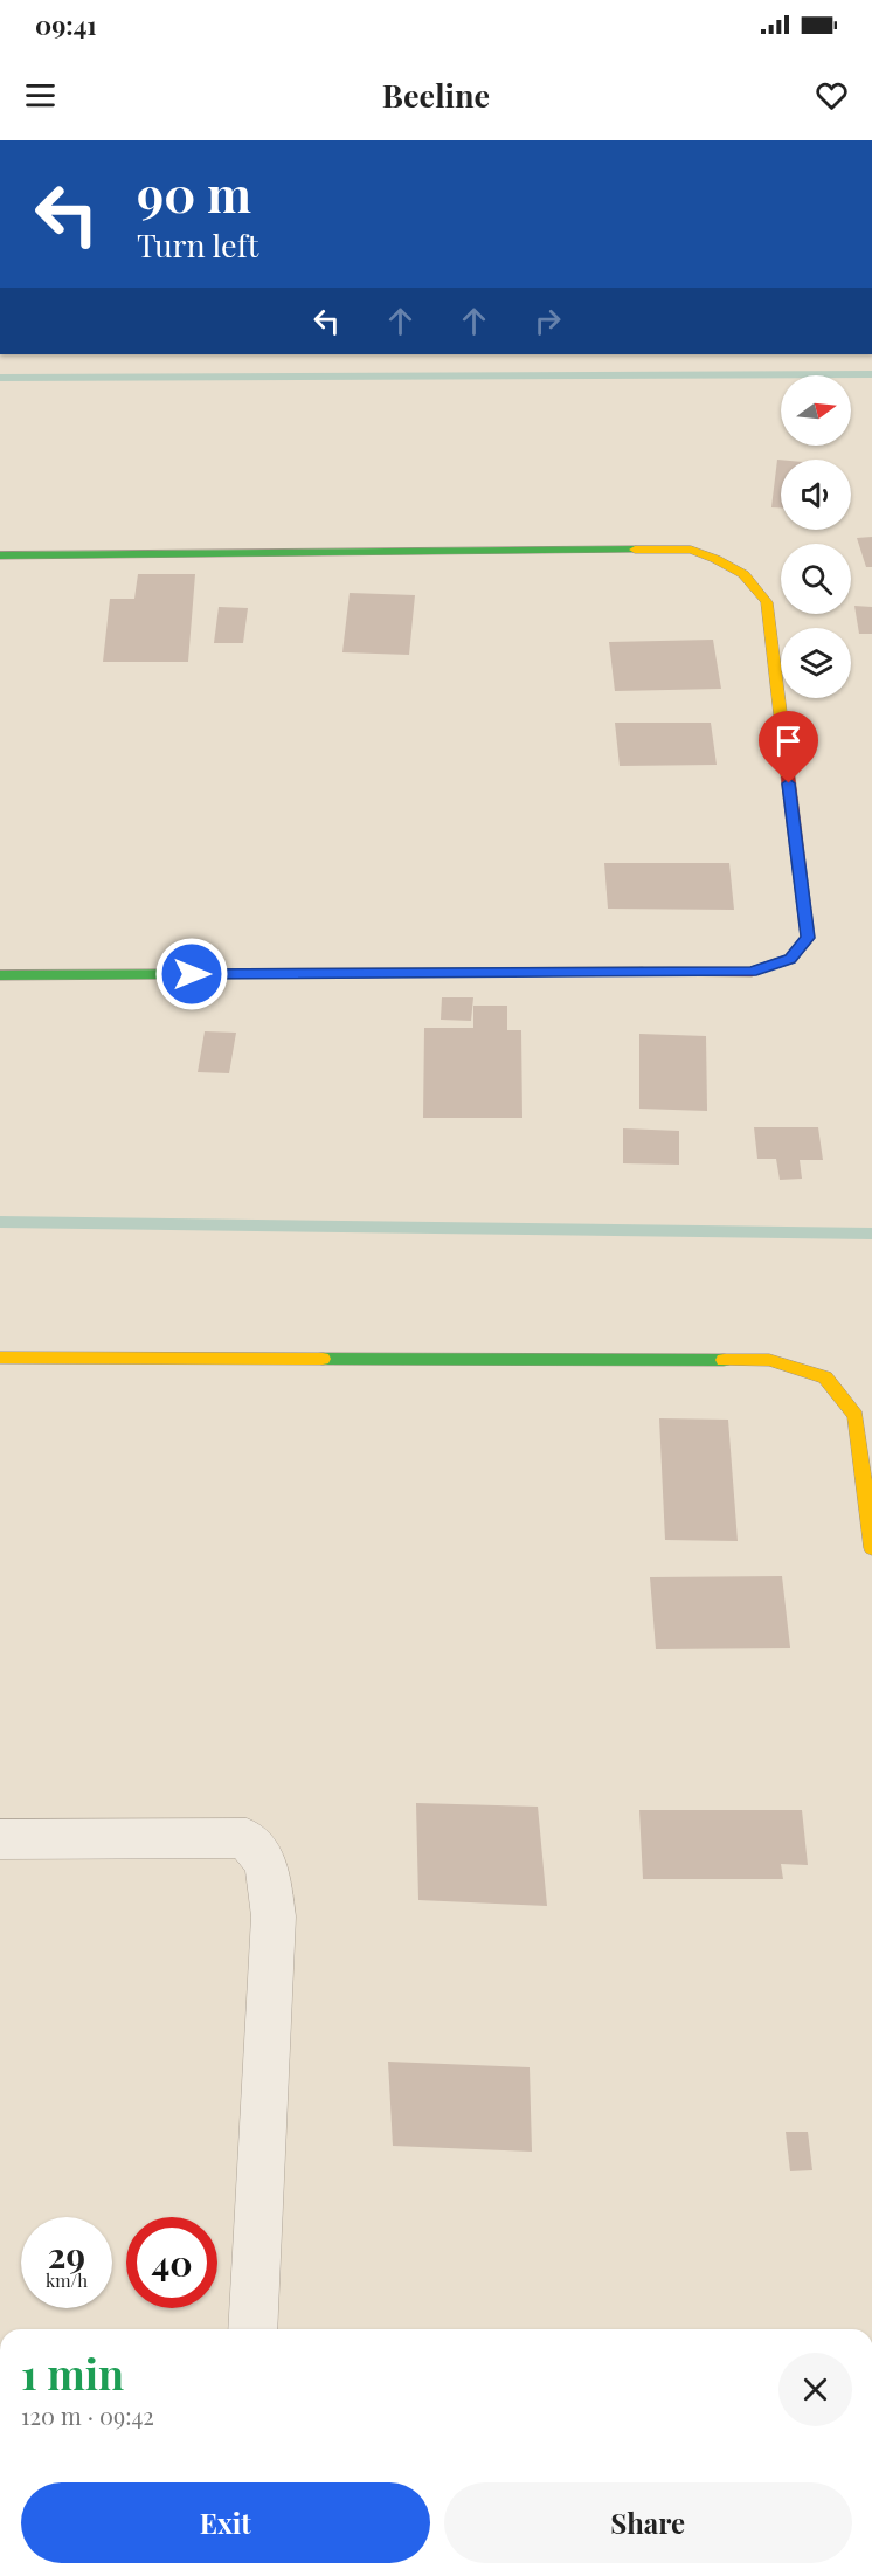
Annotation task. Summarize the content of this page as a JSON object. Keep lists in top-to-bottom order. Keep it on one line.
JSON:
{"north":"right","page":{"status":"09:41","header":"Beeline","turn":["90 m","Turn left"],"speed":"29 km/h","limit":"40","heading":["1 min","120 m · 09:42"],"buttons":["Exit","Share"]}}
